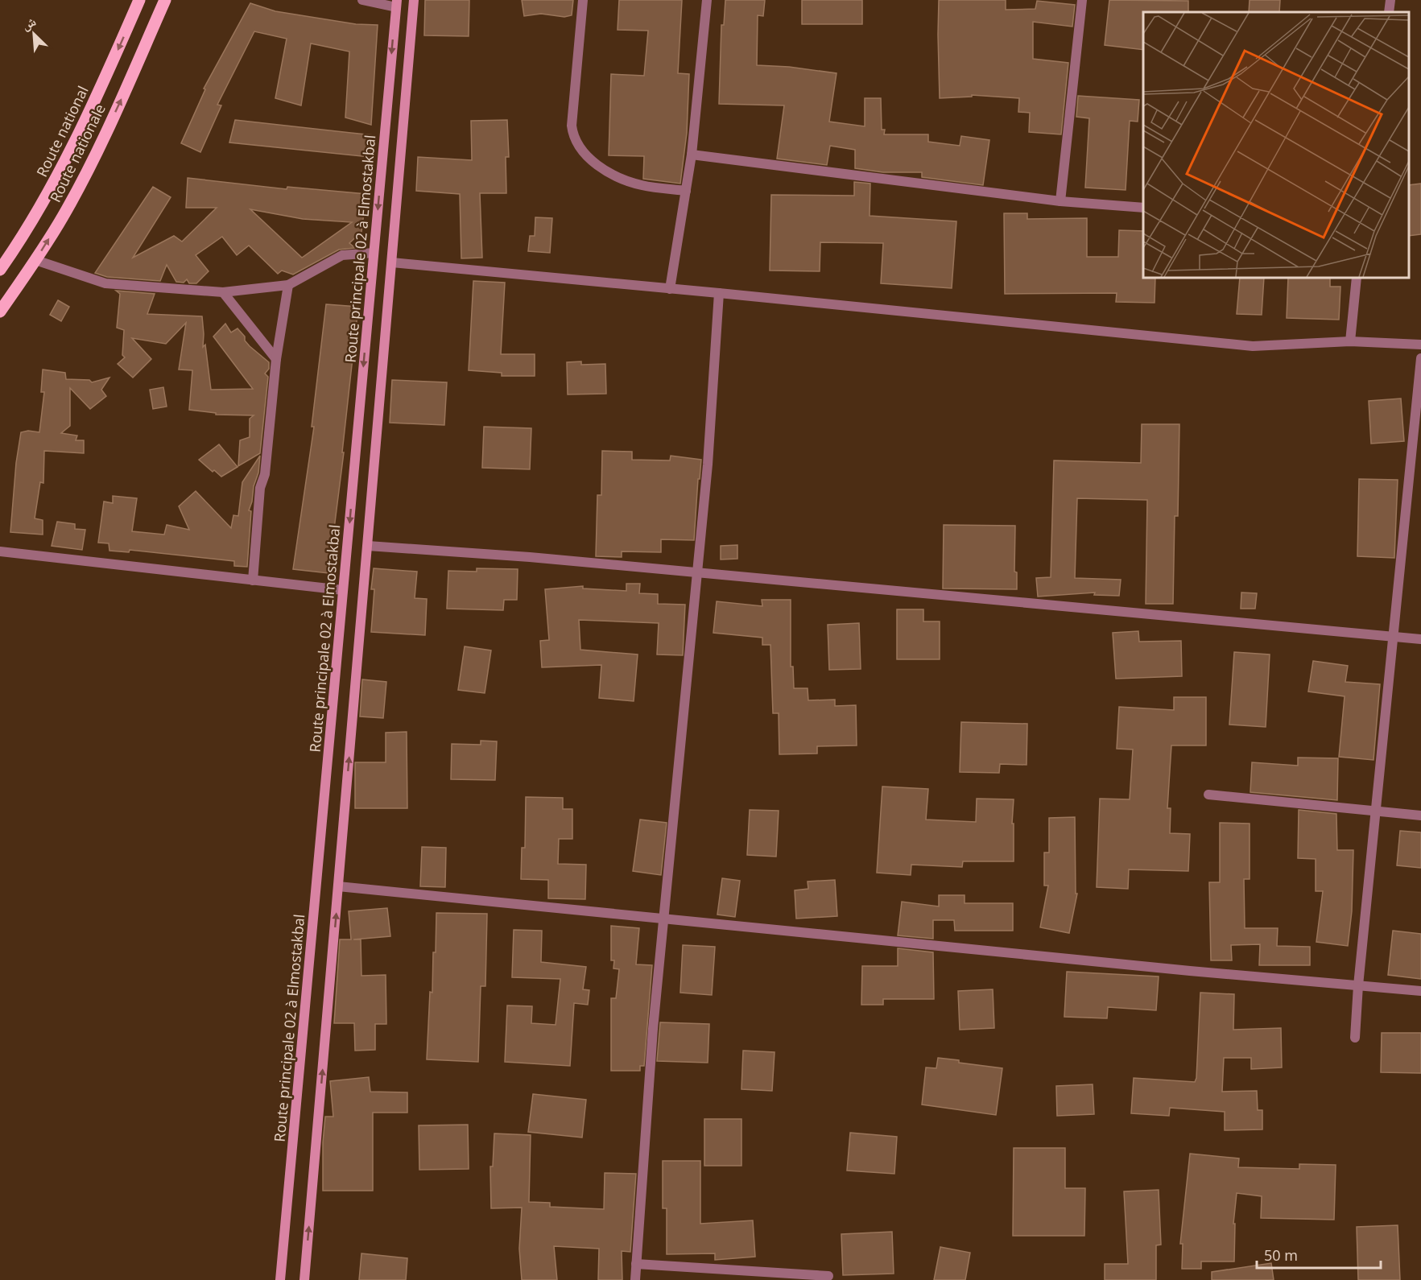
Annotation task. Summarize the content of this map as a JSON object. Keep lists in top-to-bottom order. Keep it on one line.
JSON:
{"streets":{"main road":["Route national","Route nationale","Route principale 02 à Elmostakbal"]},"one_way":["Route national","Route nationale"],"scale_bar":"50 m","north":"top left"}
